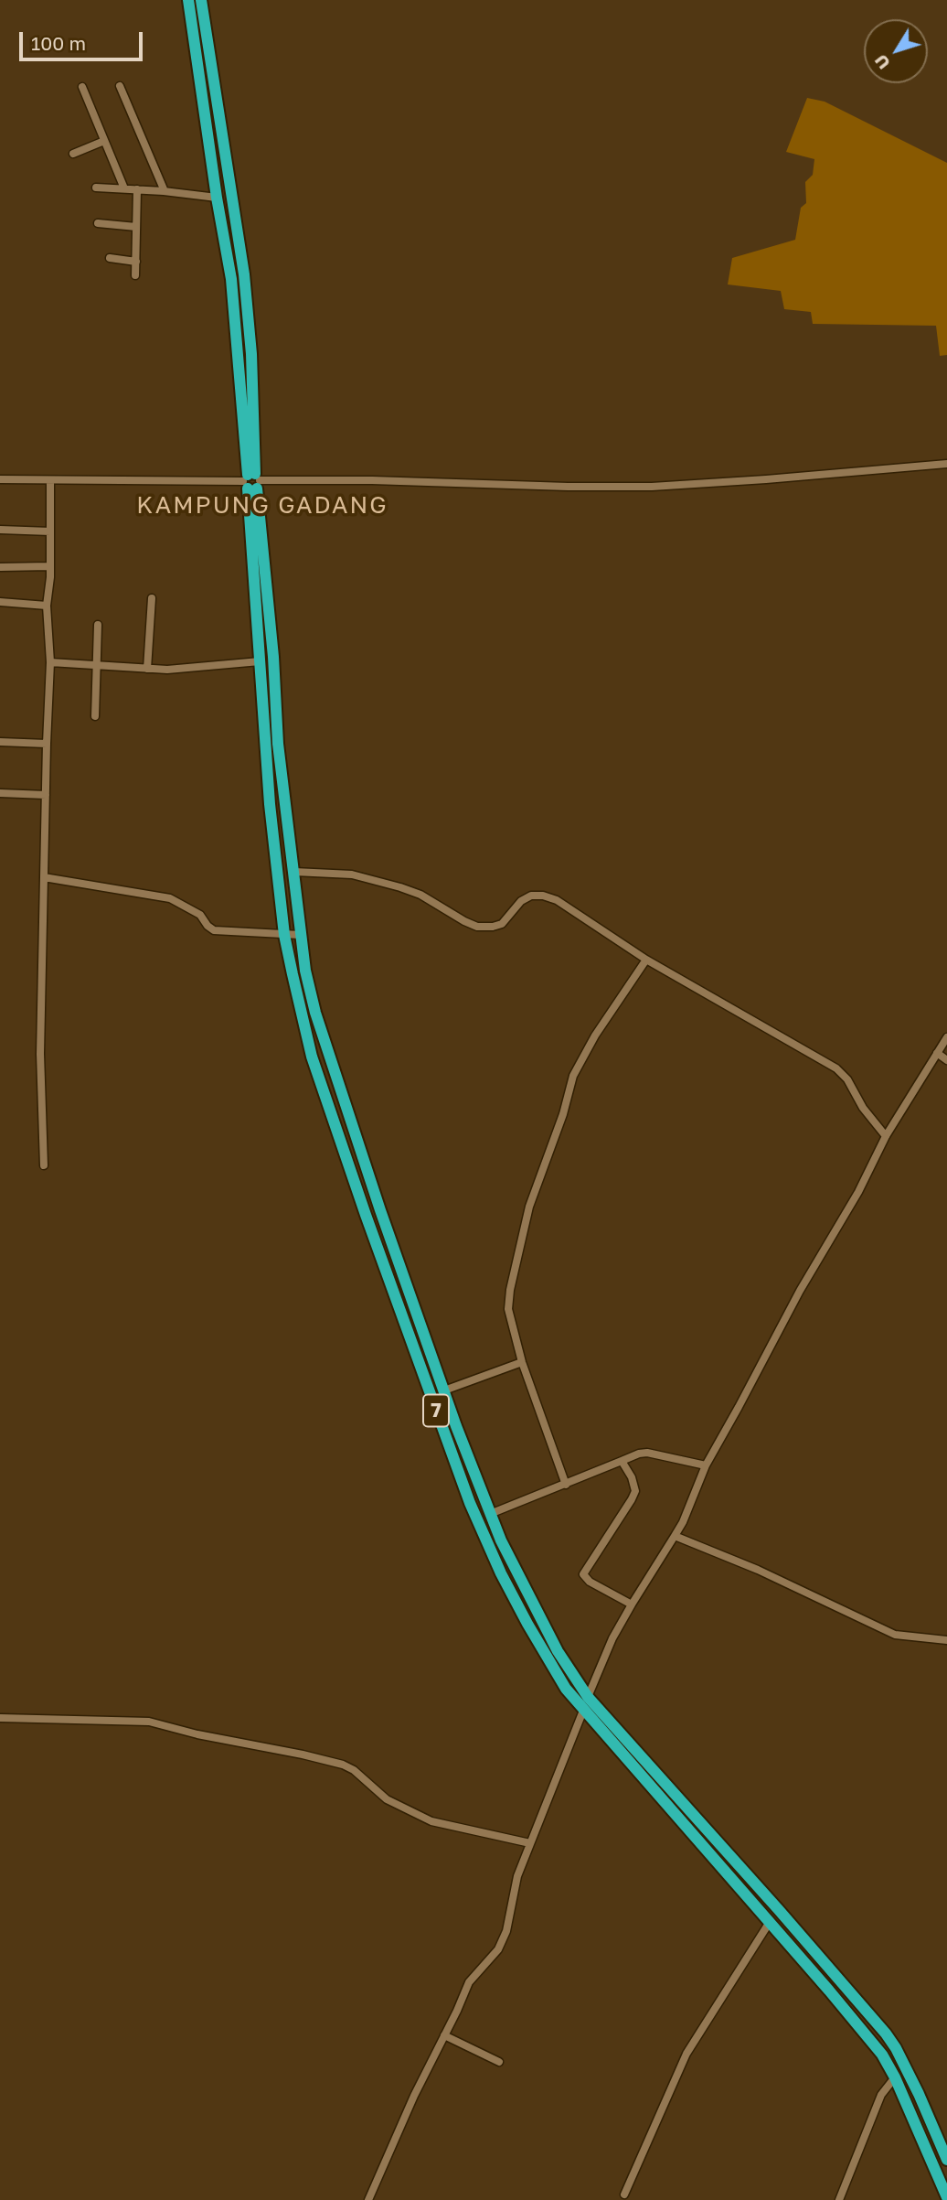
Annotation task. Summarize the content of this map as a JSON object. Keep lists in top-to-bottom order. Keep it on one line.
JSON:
{"streets":{"highway":["7"]},"districts":["KAMPUNG GADANG"],"scale_bar":"100 m","north":"bottom left"}
